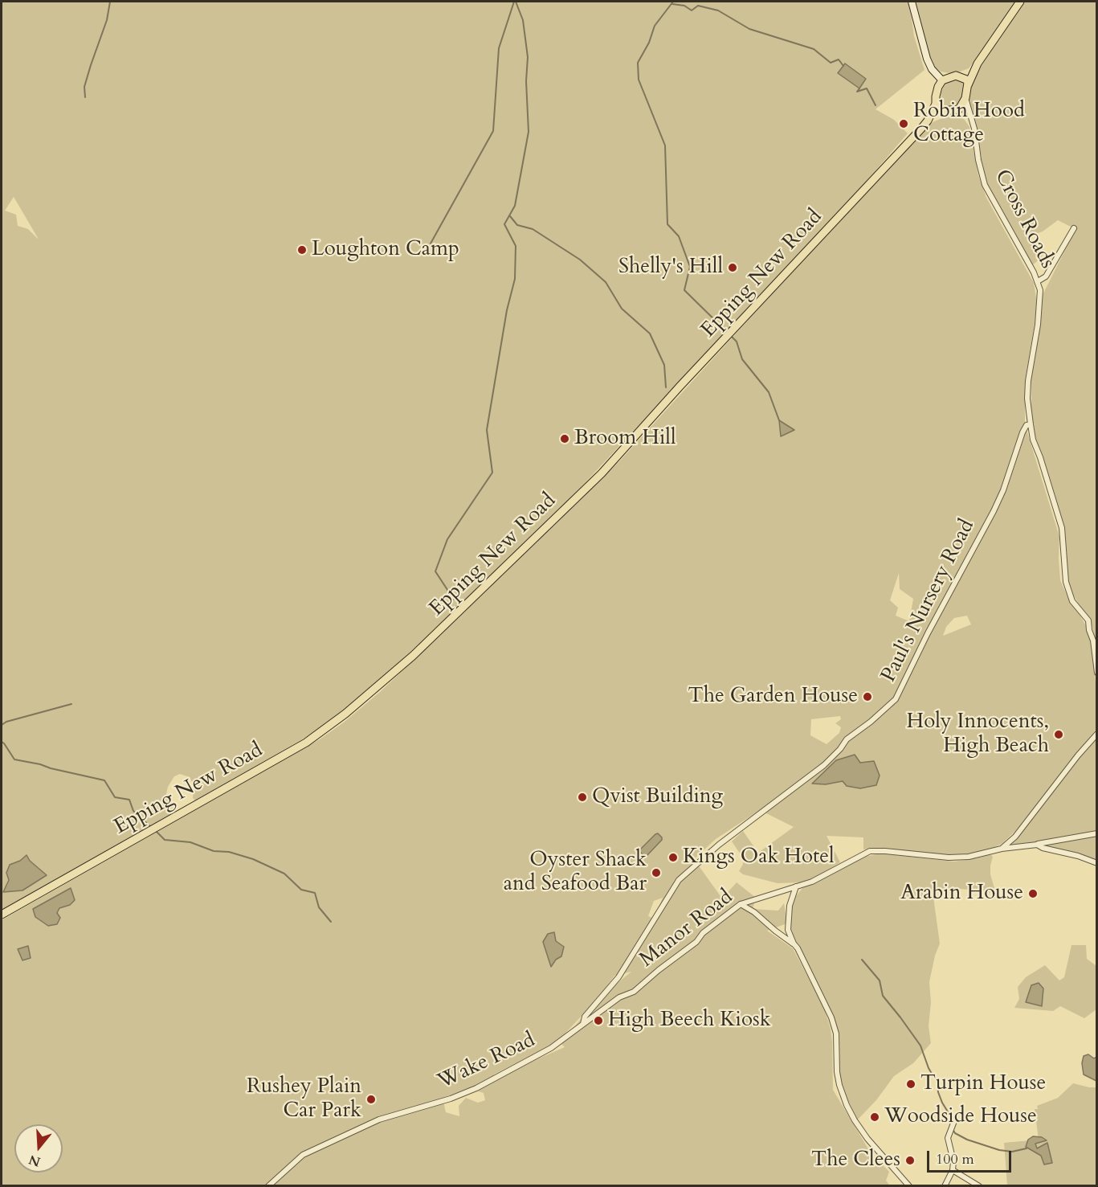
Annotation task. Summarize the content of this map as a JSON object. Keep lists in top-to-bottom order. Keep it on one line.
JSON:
{"streets":{"main road":["Epping New Road"],"street":["Cross Roads","Paul's Nursery Road","Manor Road","Wake Road"]},"crossings":[["Cross Roads","Epping New Road"],["Cross Roads","Paul's Nursery Road"],["Paul's Nursery Road","Wake Road"],["Manor Road","Wake Road"]],"places":["Robin Hood Cottage","Loughton Camp","Shelly's Hill","Broom Hill","The Garden House","Holy Innocents, High Beach","Qvist Building","Kings Oak Hotel","Oyster Shack and Seafood Bar","Arabin House","High Beech Kiosk","Turpin House","Rushey Plain Car Park","Woodside House","The Clees"],"scale_bar":"100 m","north":"bottom"}
